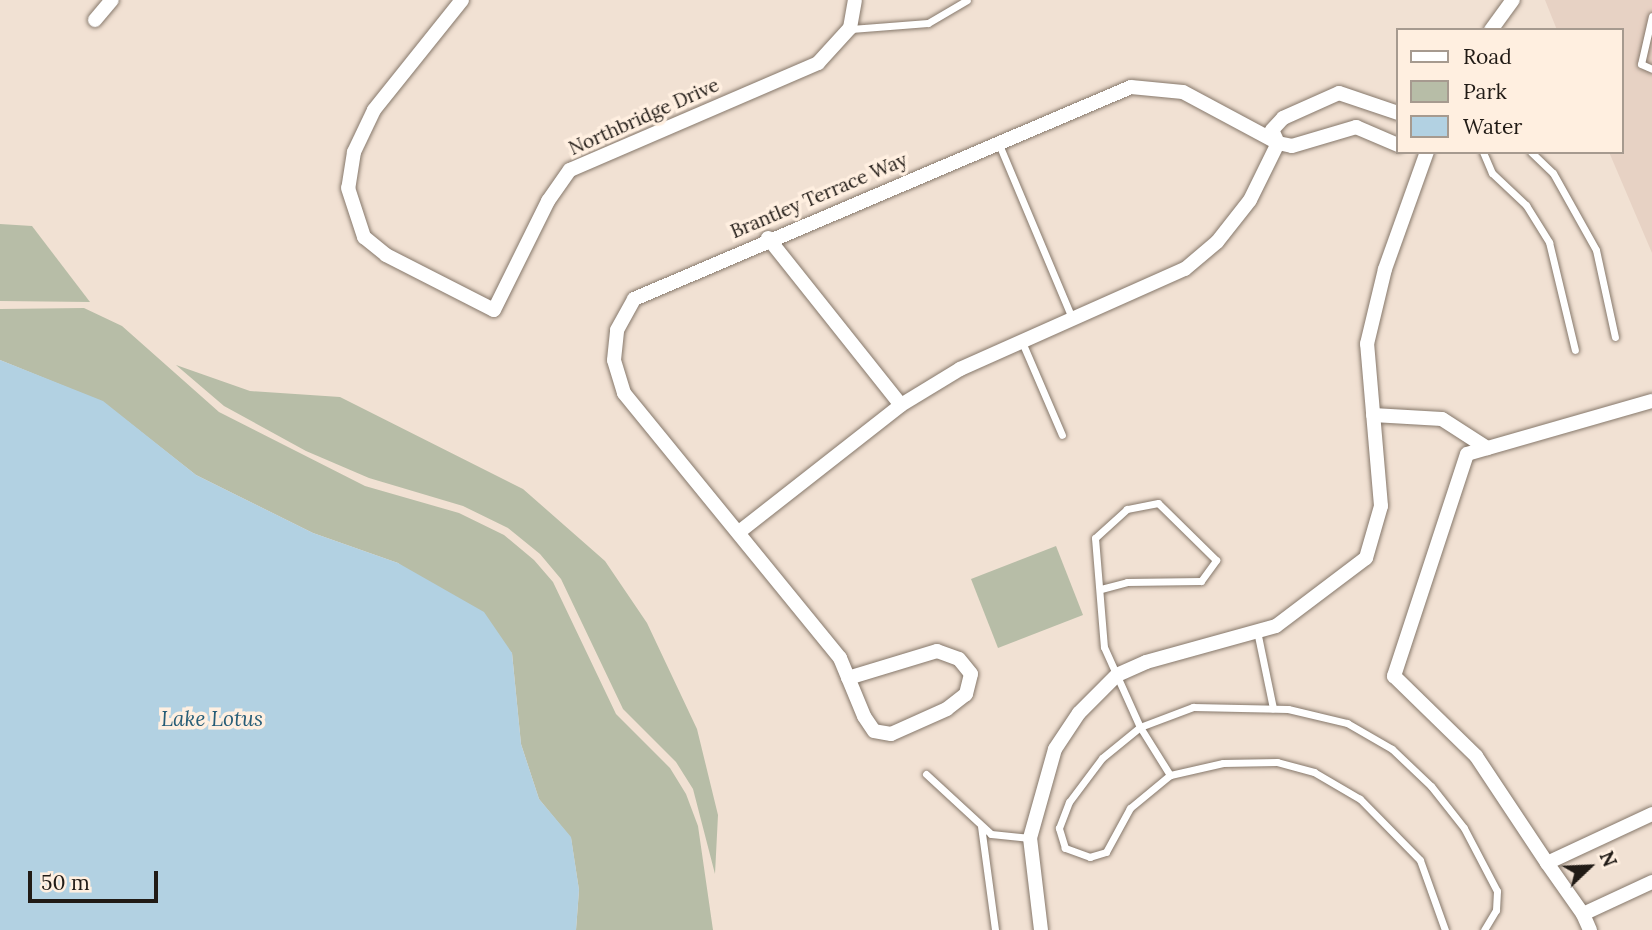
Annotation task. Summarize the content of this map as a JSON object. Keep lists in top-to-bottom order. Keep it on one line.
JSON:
{"streets":{"street":["Northbridge Drive","Brantley Terrace Way"]},"water":["Lake Lotus"],"legend":["Road","Park","Water"],"scale_bar":"50 m","north":"top right"}
